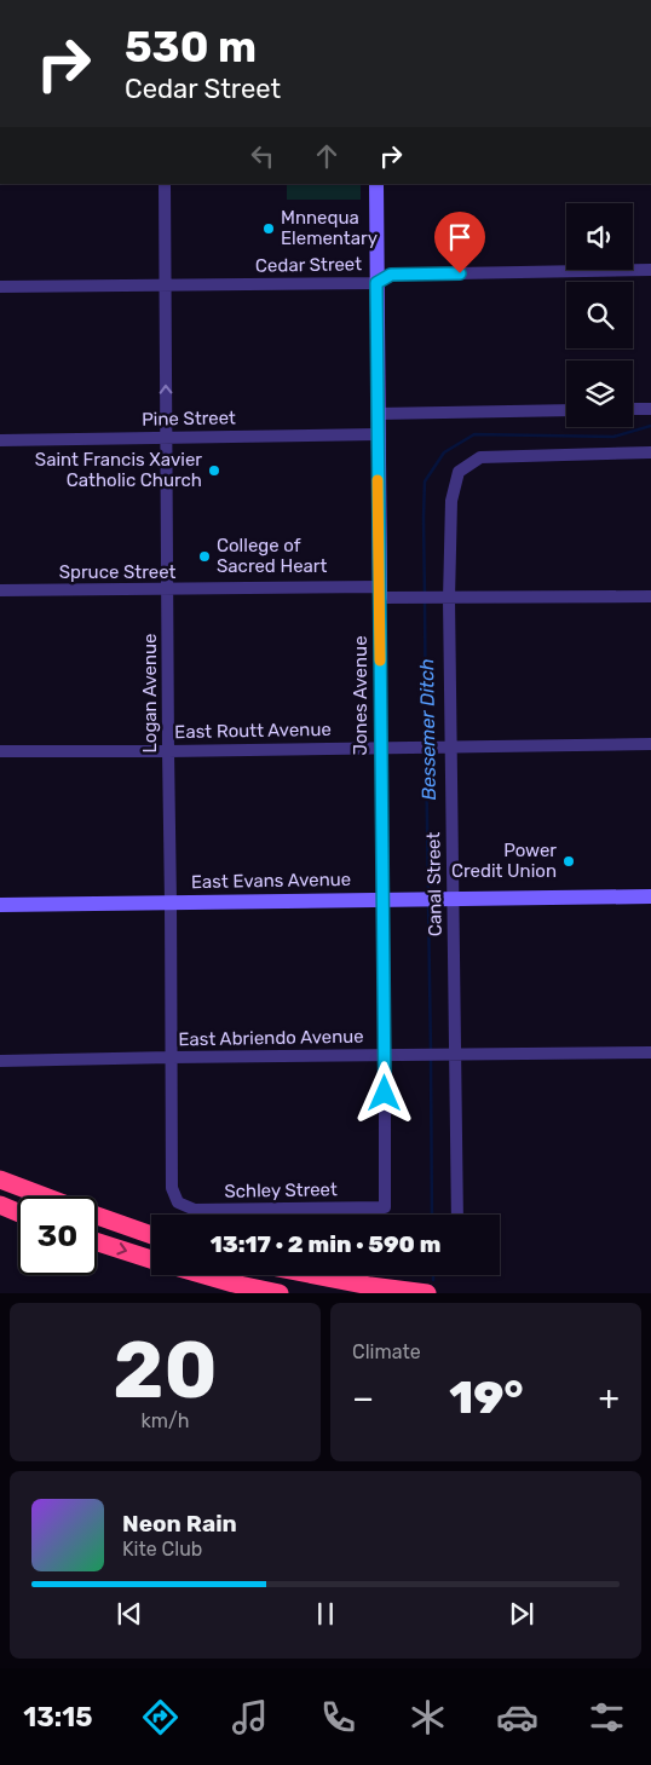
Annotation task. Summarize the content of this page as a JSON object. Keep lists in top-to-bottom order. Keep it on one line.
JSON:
{"streets":{"street":["Cedar Street","Pine Street","Spruce Street","Logan Avenue","Jones Avenue","East Routt Avenue","East Evans Avenue","Canal Street","East Abriendo Avenue","Schley Street"]},"crossings":[["Cedar Street","Logan Avenue"],["Cedar Street","Jones Avenue"],["Pine Street","Logan Avenue"],["Pine Street","Jones Avenue"],["Spruce Street","Logan Avenue"],["Spruce Street","Jones Avenue"],["Spruce Street","Canal Street"],["Logan Avenue","East Routt Avenue"],["Logan Avenue","East Evans Avenue"],["Logan Avenue","East Abriendo Avenue"],["Logan Avenue","Schley Street"],["Jones Avenue","East Routt Avenue"],["Jones Avenue","East Evans Avenue"],["Jones Avenue","East Abriendo Avenue"],["Jones Avenue","Schley Street"],["East Routt Avenue","Canal Street"],["East Evans Avenue","Canal Street"],["Canal Street","East Abriendo Avenue"]],"water":["Bessemer Ditch"],"places":["Mnnequa Elementary","Saint Francis Xavier Catholic Church","College of Sacred Heart","Power Credit Union"],"page":{"turn":["530 m","Cedar Street"],"limit":"30","trip":"13:17 · 2 min · 590 m","tile":[["20","km/h"],"Climate"],"heat":["−","19°","+"],"song":["Neon Rain","Kite Club"],"tabs":"13:15"}}
